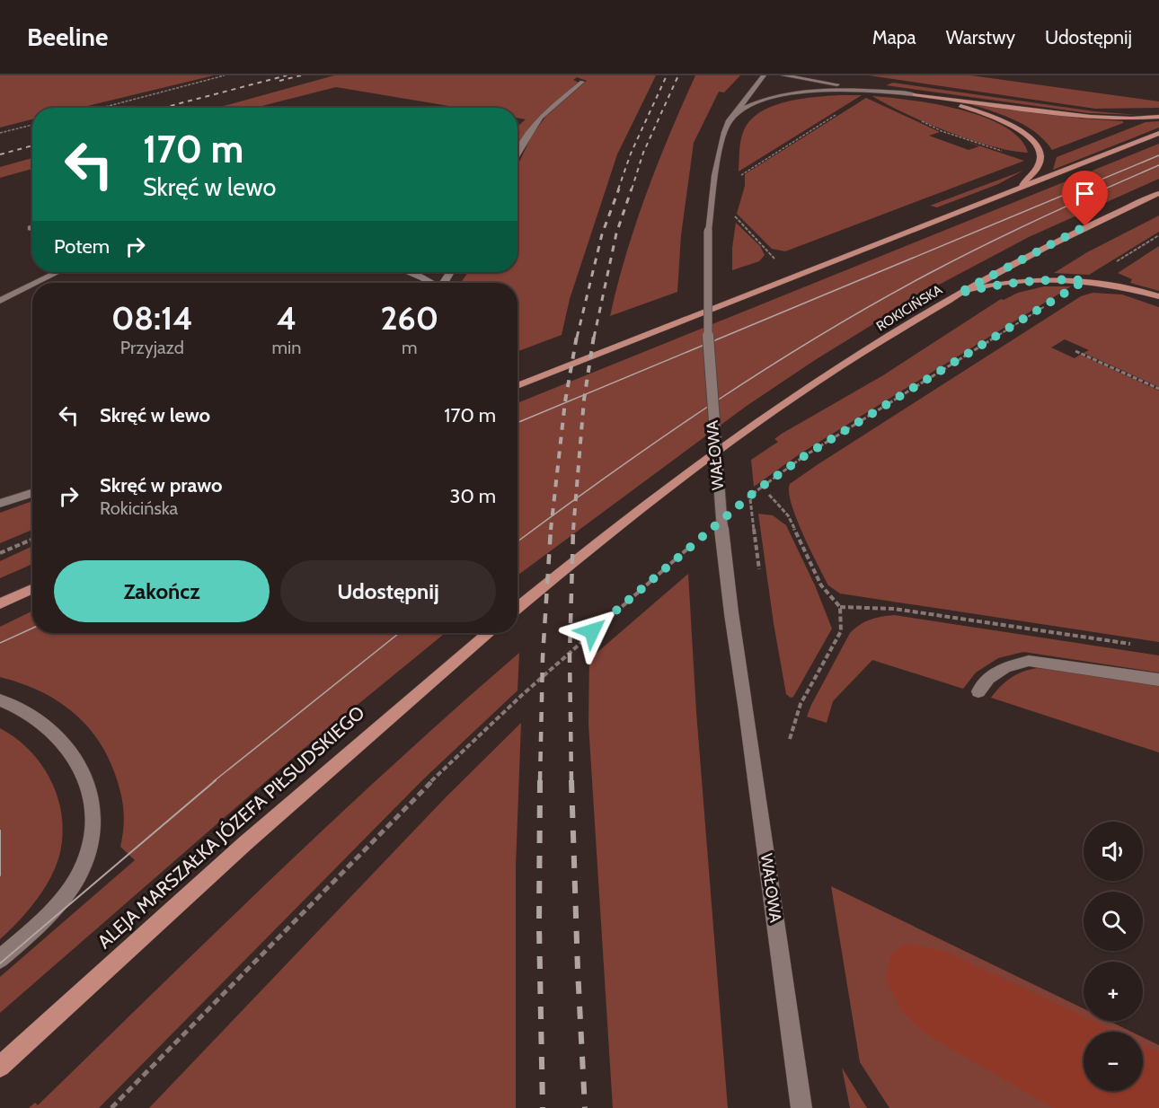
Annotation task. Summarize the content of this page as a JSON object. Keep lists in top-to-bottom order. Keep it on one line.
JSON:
{"streets":{"main road":["ROKICIŃSKA","ALEJA MARSZAŁKA JÓZEFA PIŁSUDSKIEGO"],"street":["WAŁOWA"]},"page":{"header":"Beeline","nav":["Mapa","Warstwy","Udostępnij"],"turn":["170 m","Skręć w lewo"],"then":"Potem","eta":["08:14","Przyjazd","4","min","260","m"],"list":[{"name":"Skręć w lewo","value":"170 m"},{"name":"Skręć w prawo","note":"Rokicińska","value":"30 m"}],"buttons":["Zakończ","Udostępnij"],"map_buttons":["+","−"]}}
